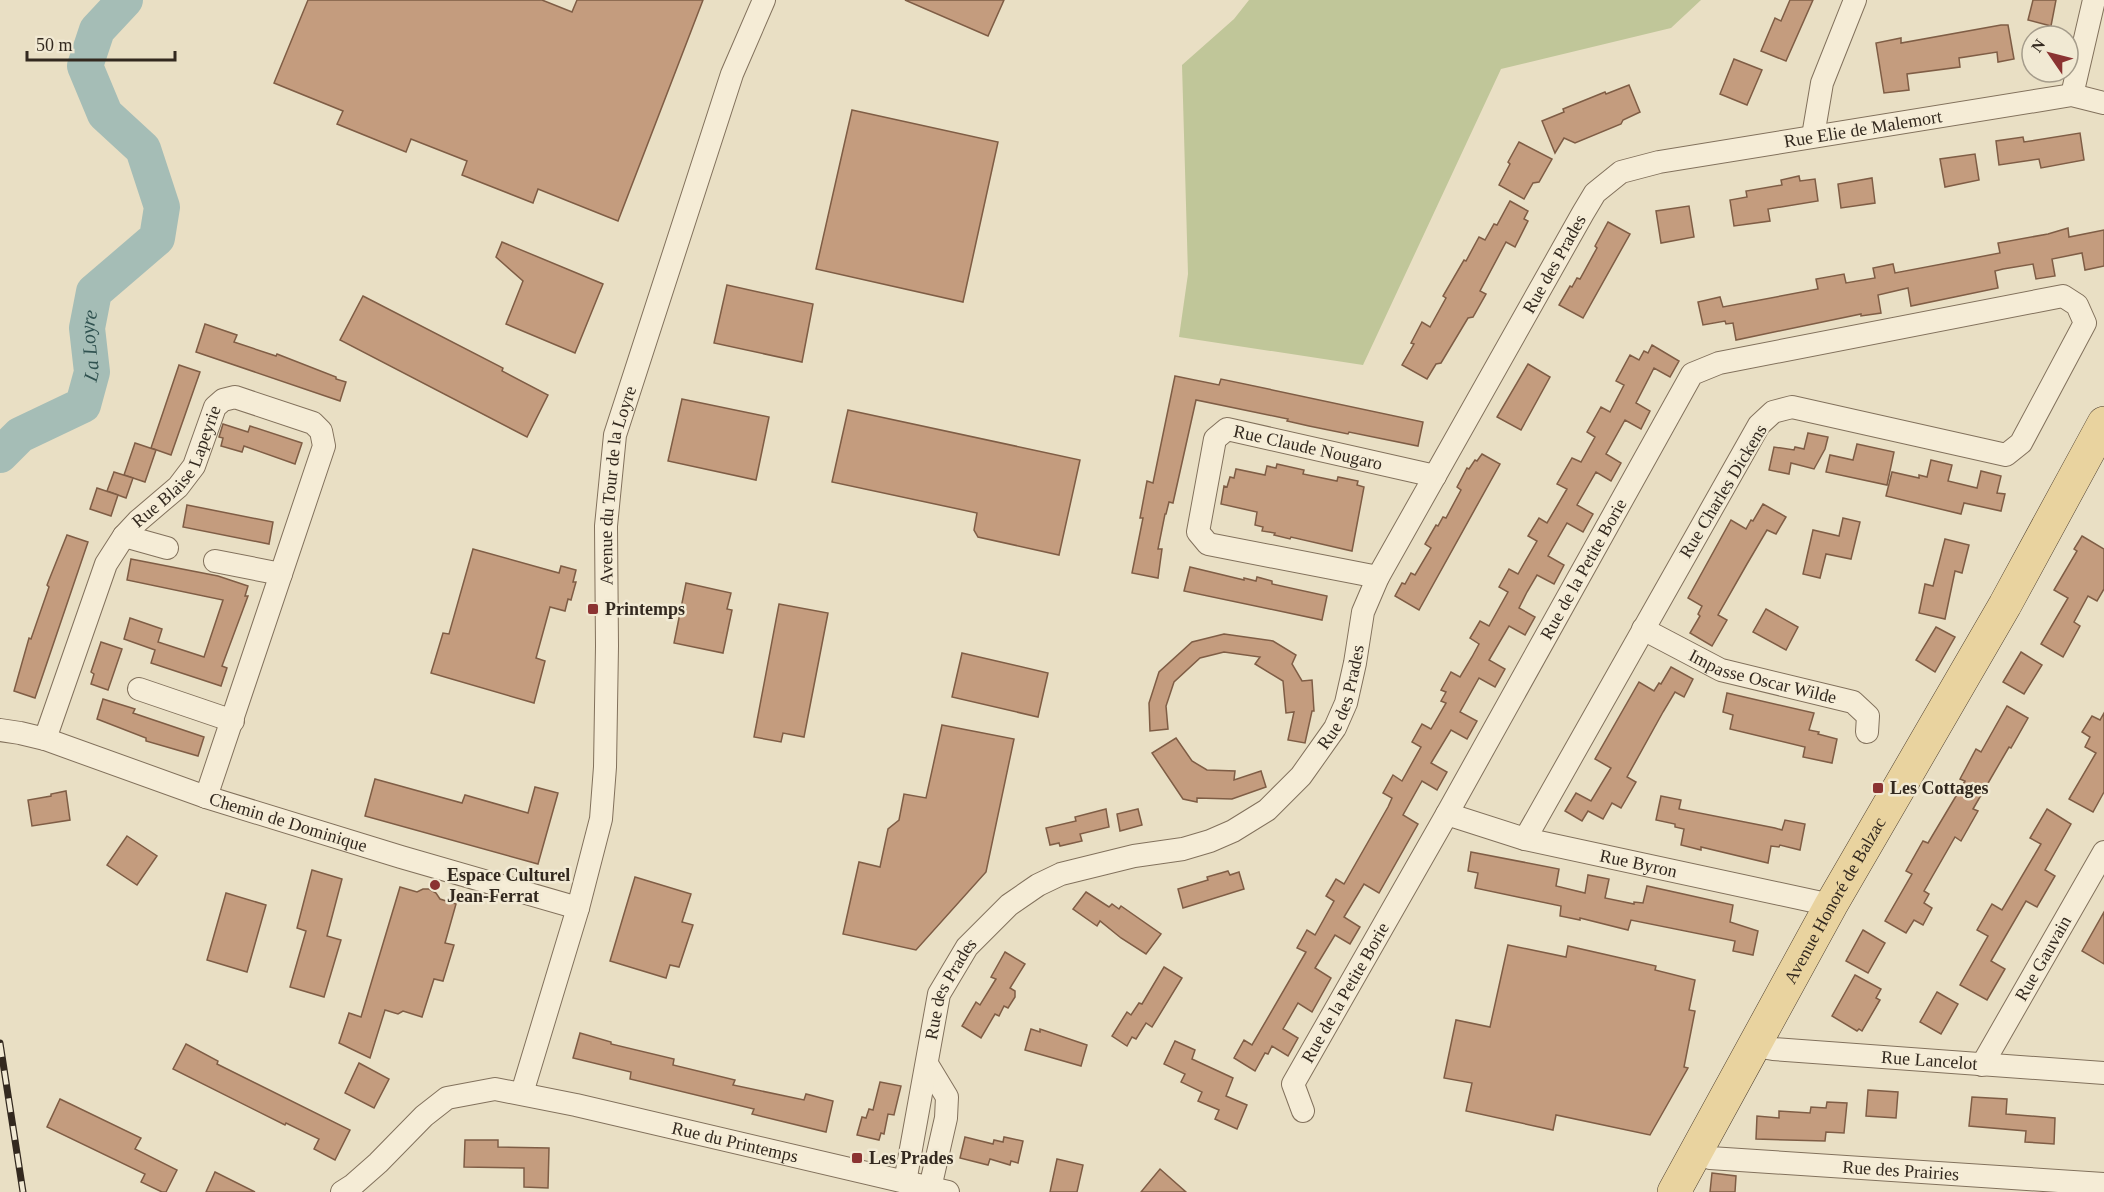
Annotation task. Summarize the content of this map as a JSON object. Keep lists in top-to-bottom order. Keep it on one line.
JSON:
{"streets":{"main road":["Avenue Honoré de Balzac"],"street":["Rue Elie de Malemort","Rue des Prades","Rue Claude Nougaro","Rue Blaise Lapeyrie","Avenue du Tour de la Loyre","Rue Charles Dickens","Rue de la Petite Borie","Impasse Oscar Wilde","Chemin de Dominique","Rue Byron","Rue Gauvain","Rue Lancelot","Rue du Printemps","Rue des Prairies"]},"crossings":[["Rue Elie de Malemort","Rue des Prades"],["Rue des Prades","Rue Claude Nougaro"],["Rue des Prades","Rue du Printemps"],["Rue Blaise Lapeyrie","Chemin de Dominique"],["Avenue du Tour de la Loyre","Chemin de Dominique"],["Avenue du Tour de la Loyre","Rue du Printemps"],["Rue Charles Dickens","Rue de la Petite Borie"],["Rue Charles Dickens","Impasse Oscar Wilde"],["Rue Charles Dickens","Rue Byron"],["Rue de la Petite Borie","Rue Byron"],["Rue Byron","Avenue Honoré de Balzac"],["Avenue Honoré de Balzac","Rue Lancelot"],["Avenue Honoré de Balzac","Rue des Prairies"],["Rue Gauvain","Rue Lancelot"]],"water":["La Loyre"],"places":{"transit":["Printemps","Les Cottages","Les Prades"],"other":["Espace Culturel Jean-Ferrat"]},"scale_bar":"50 m","north":"top left"}
